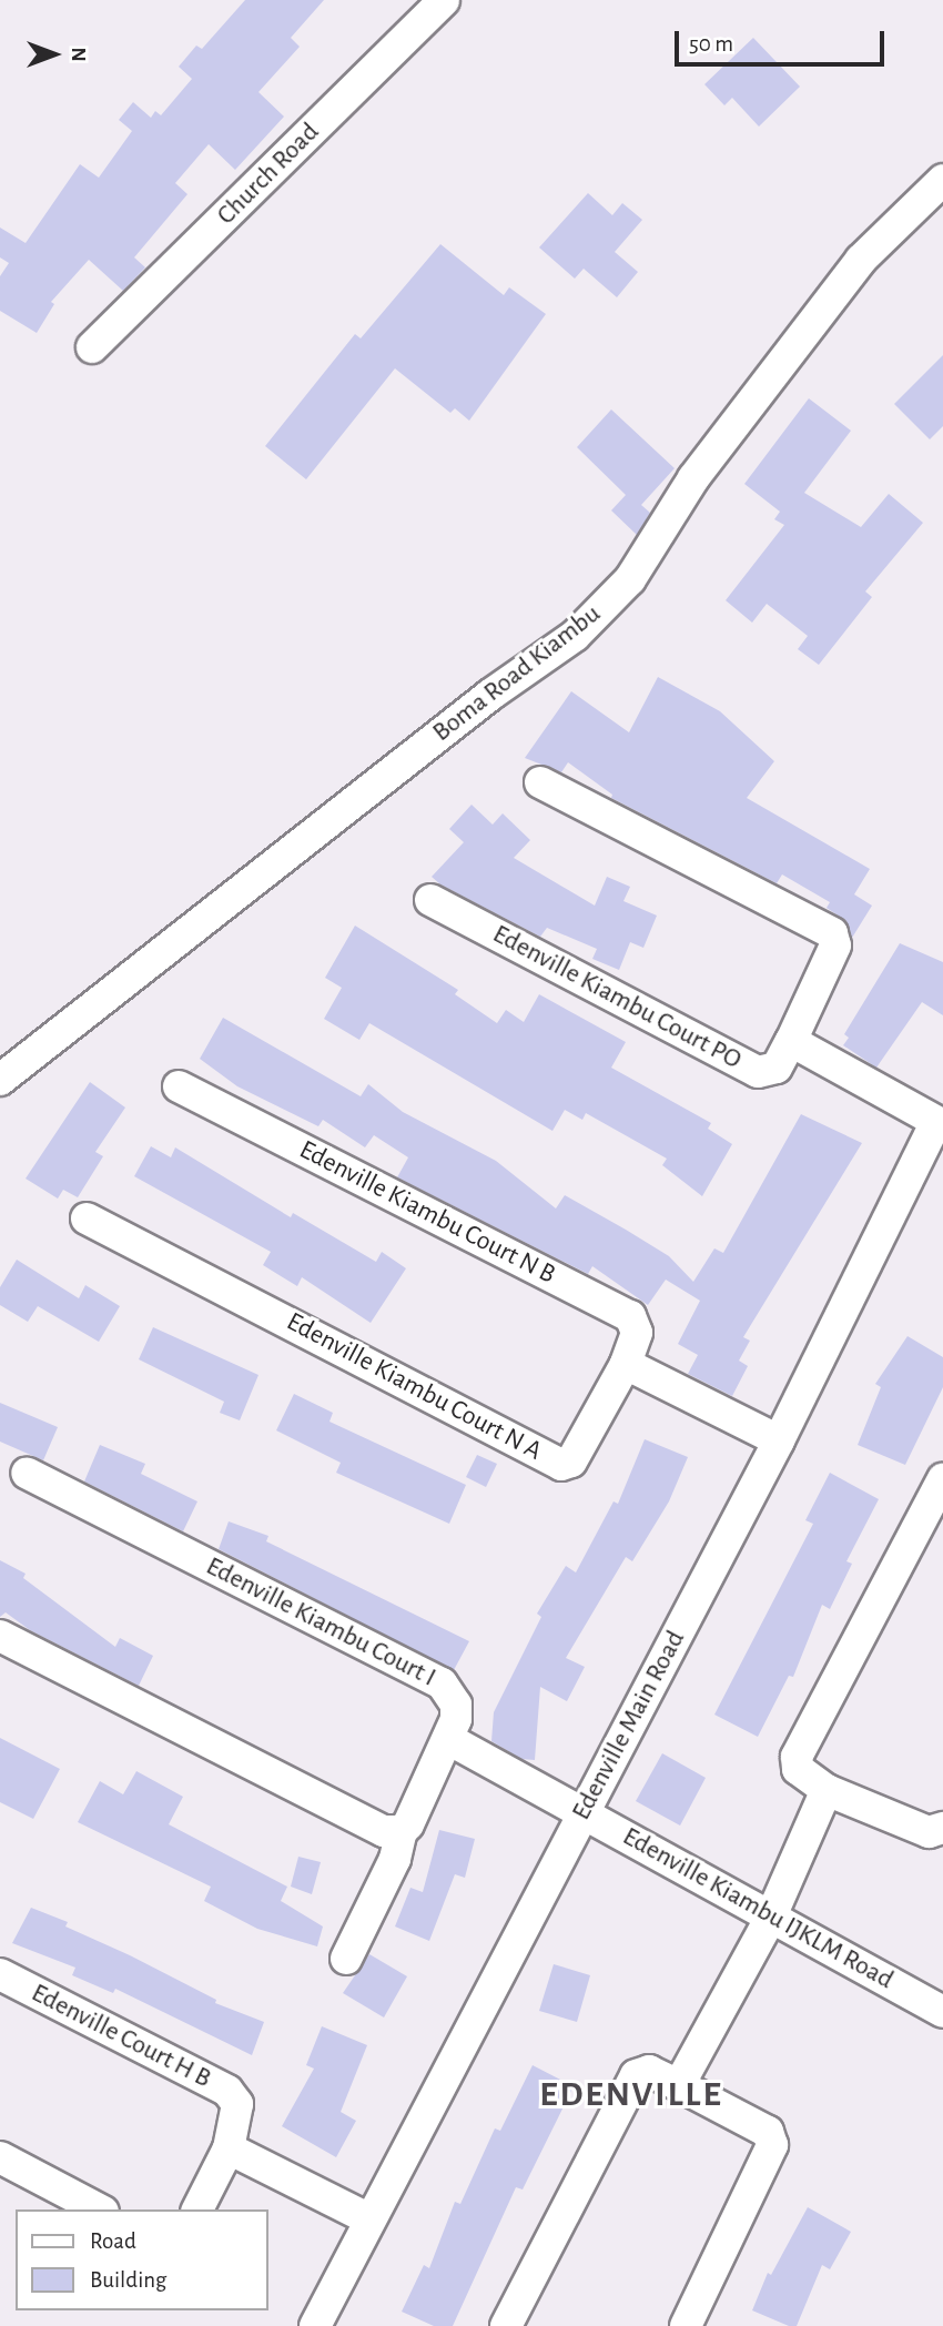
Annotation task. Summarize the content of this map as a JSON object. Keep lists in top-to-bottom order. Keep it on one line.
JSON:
{"streets":{"street":["Church Road","Boma Road Kiambu","Edenville Kiambu Court PO","Edenville Kiambu Court N B","Edenville Kiambu Court N A","Edenville Kiambu Court I","Edenville Main Road","Edenville Kiambu IJKLM Road","Edenville Court H B"]},"crossings":[["Edenville Kiambu Court N B","Edenville Kiambu Court N A"],["Edenville Kiambu Court I","Edenville Kiambu IJKLM Road"],["Edenville Main Road","Edenville Kiambu IJKLM Road"]],"districts":["EDENVILLE"],"legend":["Road","Building"],"scale_bar":"50 m","north":"right"}
